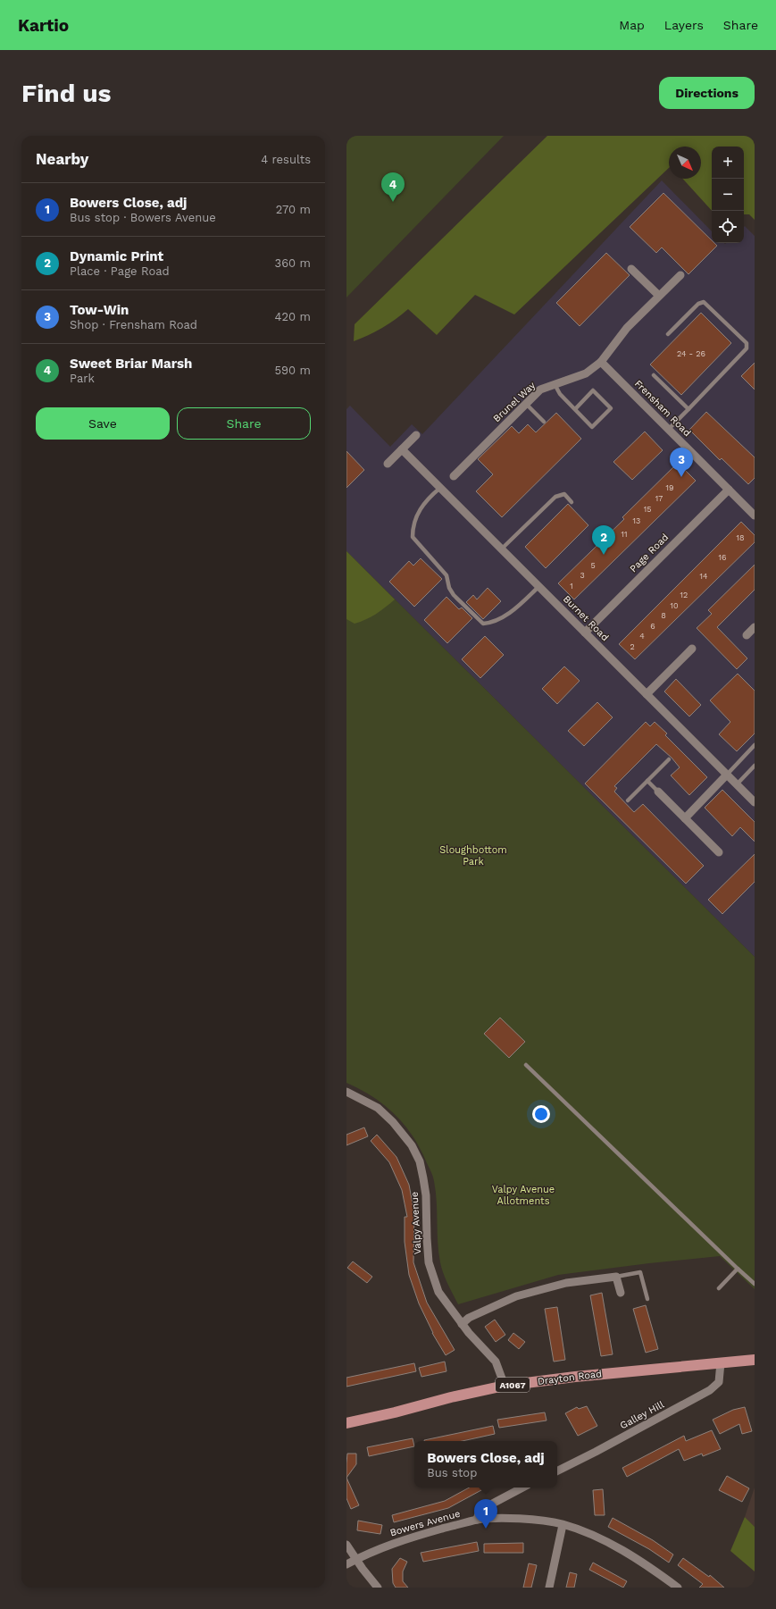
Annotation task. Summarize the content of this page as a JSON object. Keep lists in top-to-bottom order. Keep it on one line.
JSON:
{"streets":{"main road":["Drayton Road","A1067"],"street":["Brunel Way","Frensham Road","Page Road","Burnet Road","Valpy Avenue","Galley Hill","Bowers Avenue"]},"crossings":[["Brunel Way","Frensham Road"],["Frensham Road","Page Road"],["Page Road","Burnet Road"],["Valpy Avenue","Drayton Road"],["Drayton Road","Galley Hill"]],"parks":["Sloughbottom Park","Valpy Avenue Allotments"],"house_numbers":["24 - 26","19","17","15","13","11","18","16","5","3","14","1","12","10","8","6","4","2"],"north":"bottom right","page":{"header":"Kartio","nav":["Map","Layers","Share"],"buttons":["Directions",["Save","Share"]],"title":"Find us","heading":["Nearby","4 results"],"map_buttons":["+","−"],"pins":["4","3","2","1"],"list":[{"mark":"1","name":"Bowers Close, adj","note":"Bus stop · Bowers Avenue","value":"270 m"},{"mark":"2","name":"Dynamic Print","note":"Place · Page Road","value":"360 m"},{"mark":"3","name":"Tow-Win","note":"Shop · Frensham Road","value":"420 m"},{"mark":"4","name":"Sweet Briar Marsh","note":"Park","value":"590 m"}],"popup":["Bowers Close, adj","Bus stop"]}}
